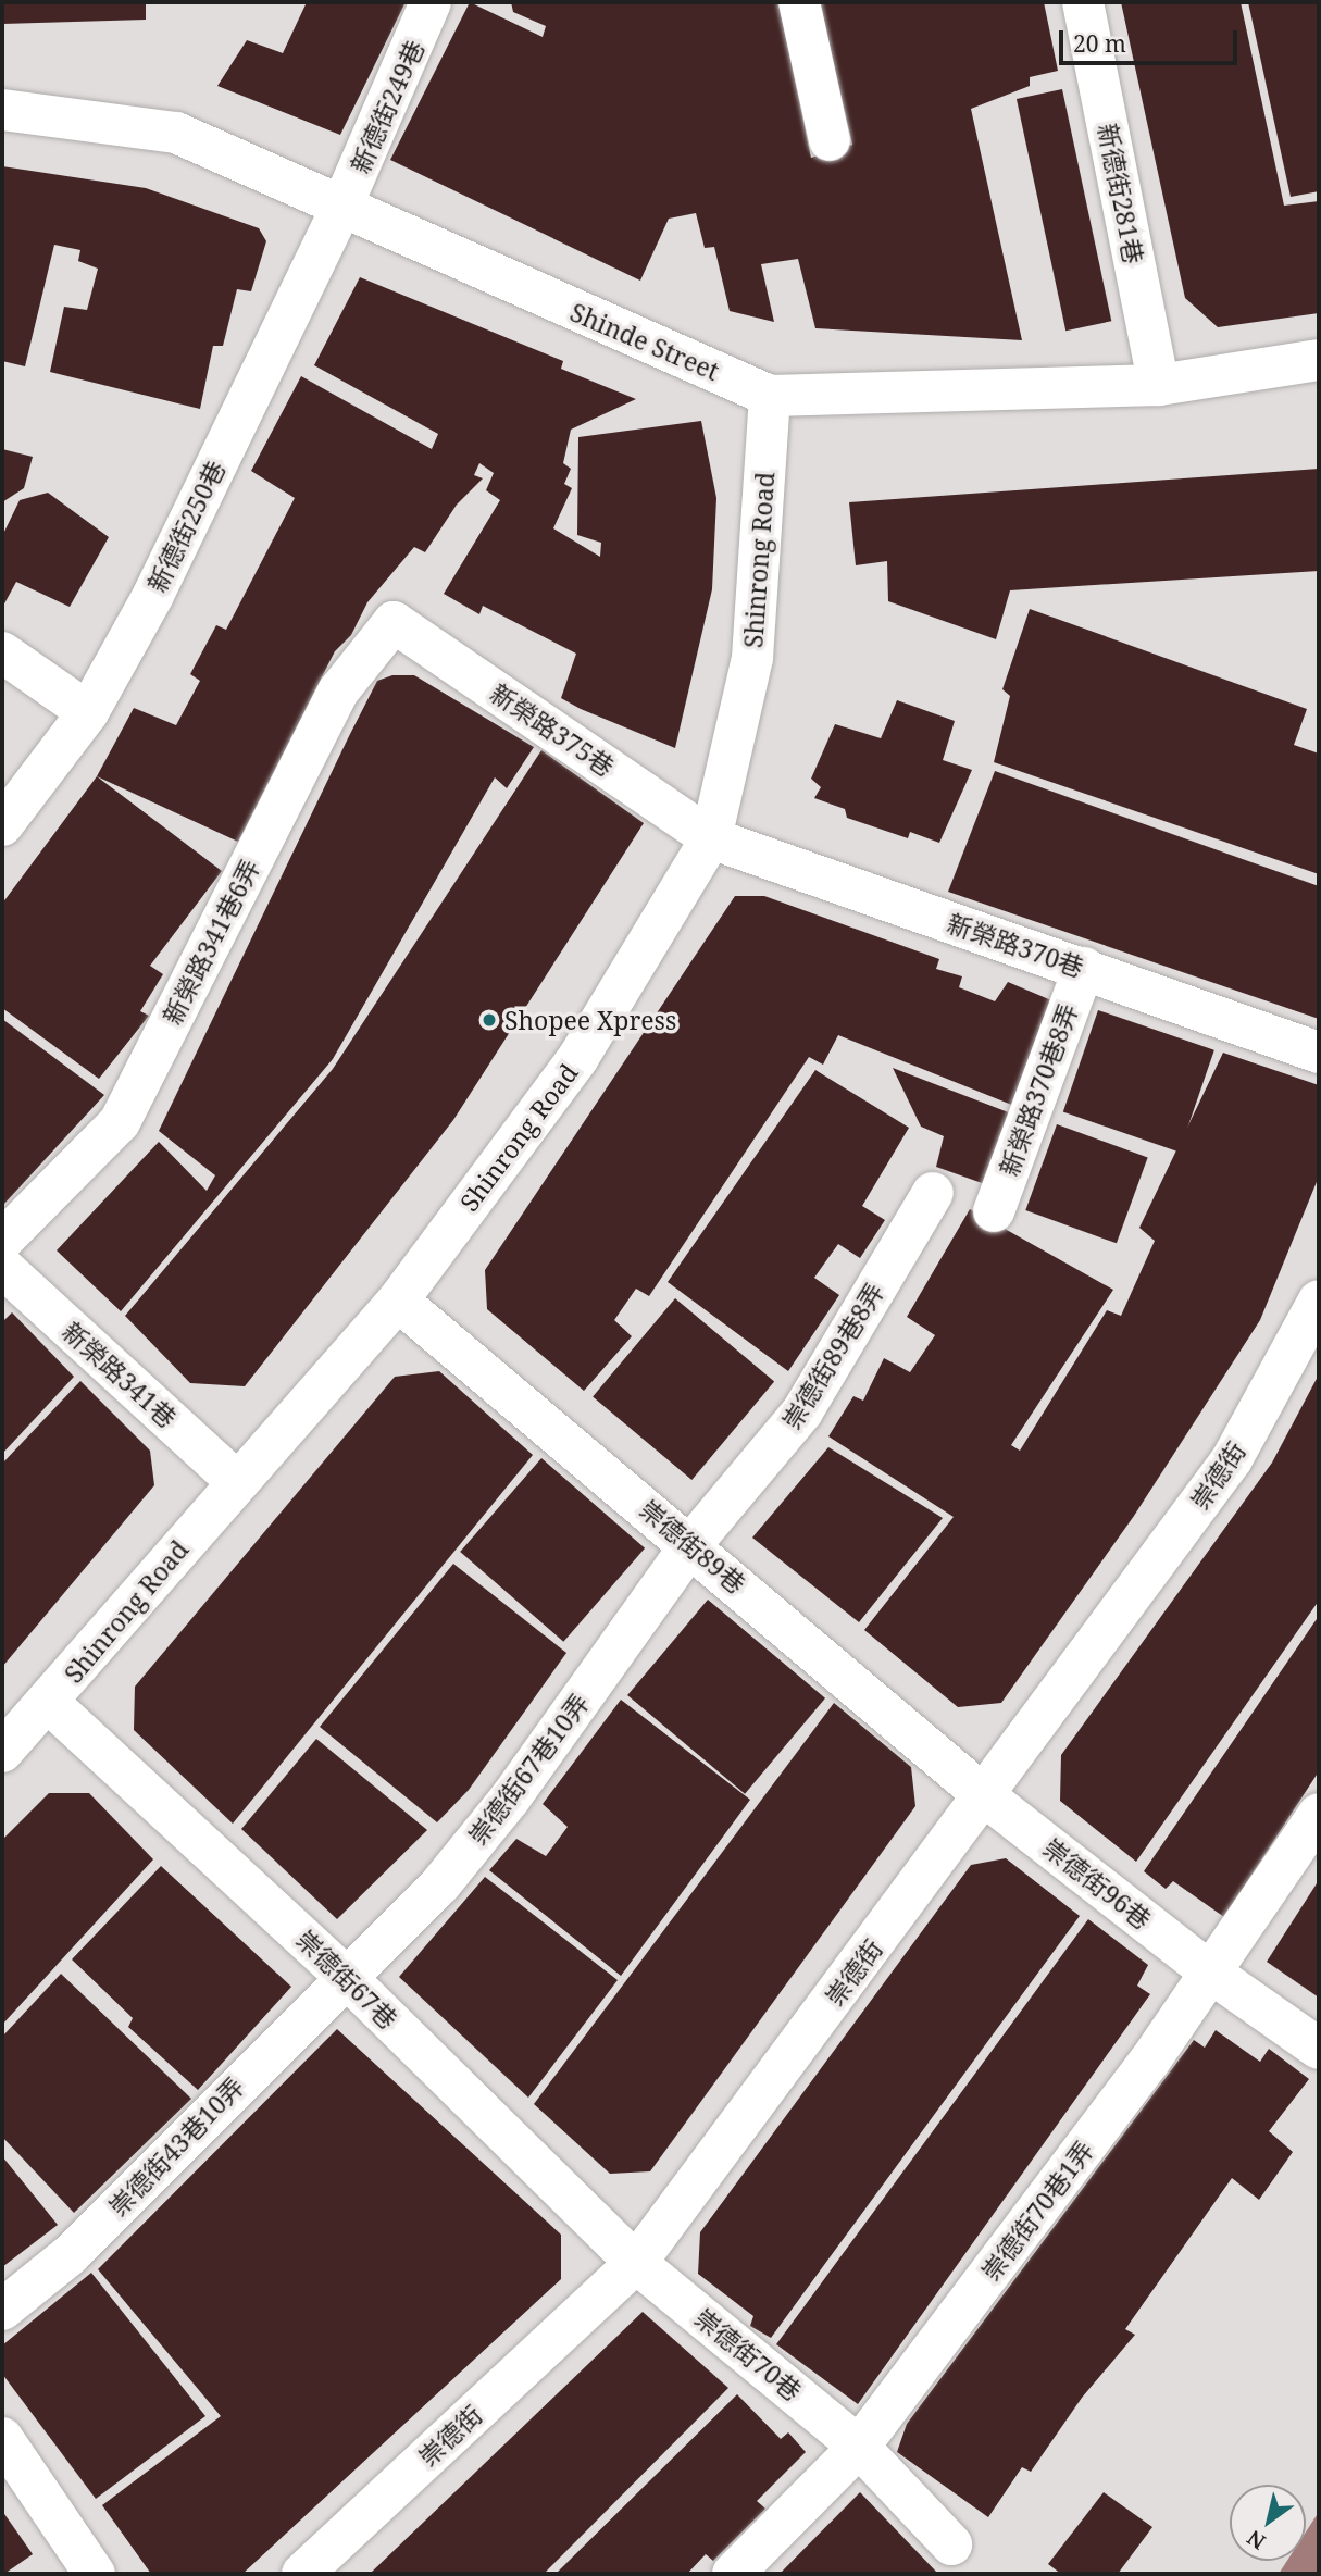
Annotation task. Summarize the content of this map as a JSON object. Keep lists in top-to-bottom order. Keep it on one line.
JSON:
{"streets":{"street":["新德街249巷","新德街281巷","Shinde Street","新德街250巷","Shinrong Road","新榮路375巷","新榮路341巷6弄","新榮路370巷","新榮路370巷8弄","崇德街89巷8弄","新榮路341巷","崇德街","崇德街89巷","崇德街67巷10弄","崇德街96巷","崇德街67巷","崇德街43巷10弄","崇德街70巷1弄","崇德街70巷"]},"crossings":[["新德街249巷","Shinde Street"],["新德街249巷","新德街250巷"],["新德街281巷","Shinde Street"],["Shinde Street","新德街250巷"],["Shinde Street","Shinrong Road"],["Shinrong Road","新榮路375巷"],["Shinrong Road","新榮路370巷"],["Shinrong Road","新榮路341巷"],["Shinrong Road","崇德街89巷"],["Shinrong Road","崇德街67巷"],["新榮路375巷","新榮路341巷6弄"],["新榮路375巷","新榮路370巷"],["新榮路370巷","新榮路370巷8弄"],["崇德街89巷8弄","崇德街89巷"],["崇德街89巷8弄","崇德街67巷10弄"],["崇德街","崇德街89巷"],["崇德街","崇德街96巷"],["崇德街","崇德街67巷"],["崇德街","崇德街70巷"],["崇德街89巷","崇德街67巷10弄"],["崇德街89巷","崇德街96巷"],["崇德街67巷10弄","崇德街67巷"],["崇德街67巷10弄","崇德街43巷10弄"],["崇德街96巷","崇德街70巷1弄"],["崇德街67巷","崇德街43巷10弄"],["崇德街67巷","崇德街70巷"],["崇德街70巷1弄","崇德街70巷"]],"places":["Shopee Xpress"],"scale_bar":"20 m","north":"bottom left"}
